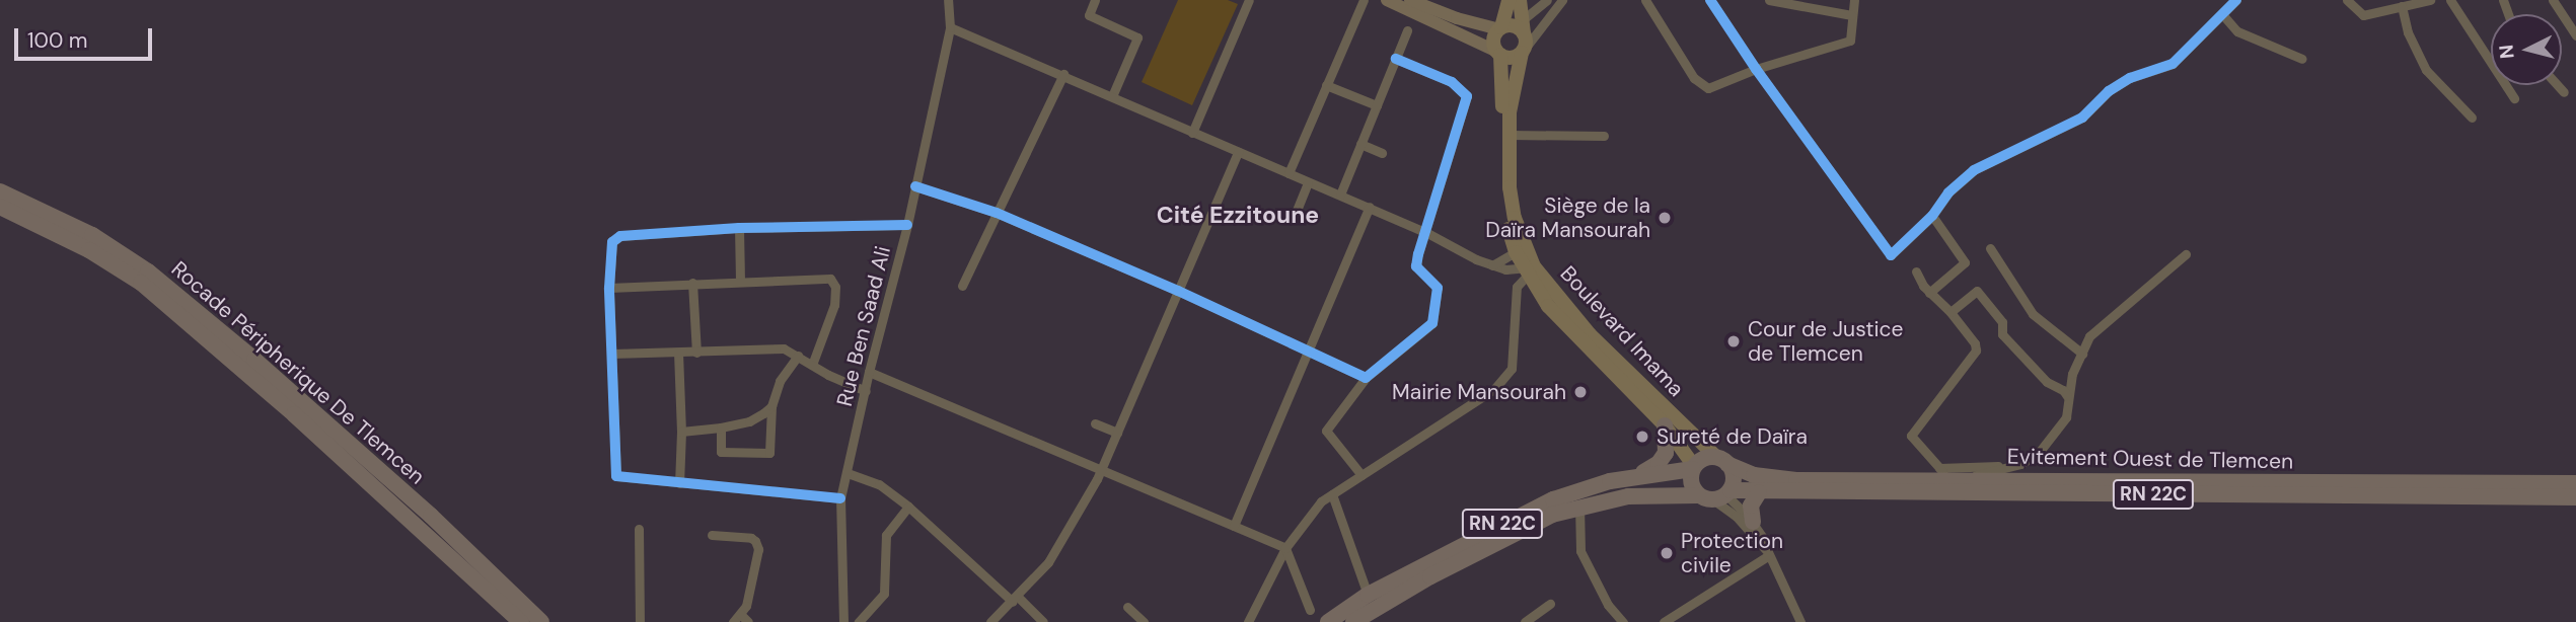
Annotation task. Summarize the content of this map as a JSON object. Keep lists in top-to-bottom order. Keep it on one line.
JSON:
{"streets":{"highway":["Rocade Péripherique De Tlemcen","Evitement Ouest de Tlemcen","RN 22C"],"main road":["Boulevard Imama"],"street":["Rue Ben Saad Ali"]},"crossings":[["Boulevard Imama","Evitement Ouest de Tlemcen"],["Boulevard Imama","RN 22C"],["Evitement Ouest de Tlemcen","RN 22C"]],"districts":["Cité Ezzitoune"],"places":["Siège de la Daïra Mansourah","Cour de Justice de Tlemcen","Mairie Mansourah","Sureté de Daïra","Protection civile"],"scale_bar":"100 m","north":"left"}
